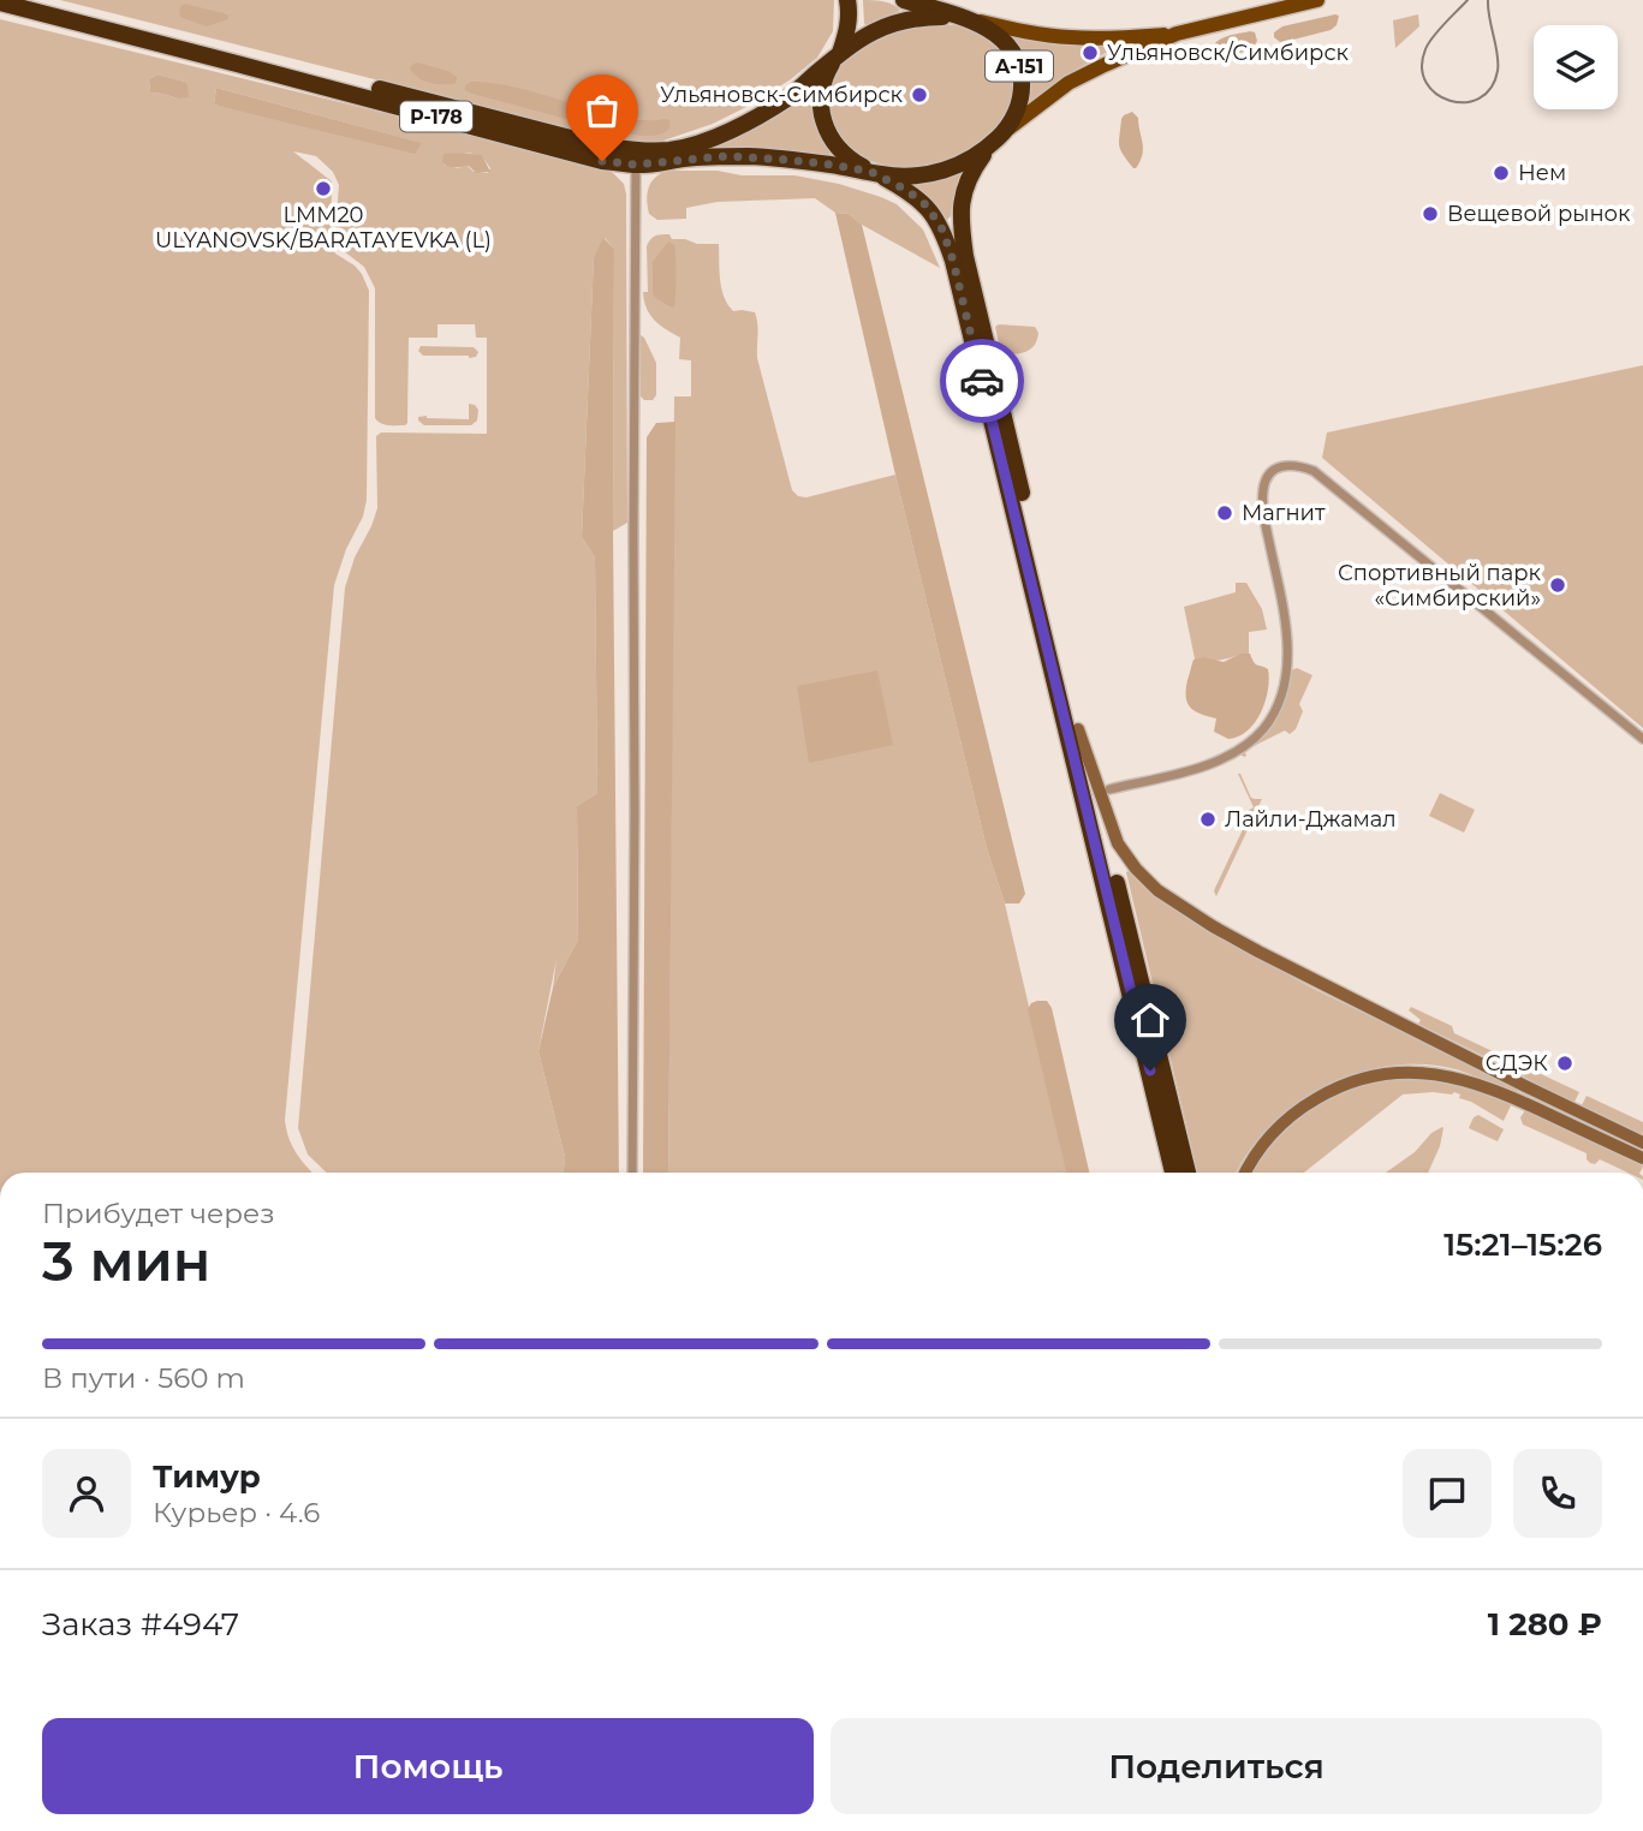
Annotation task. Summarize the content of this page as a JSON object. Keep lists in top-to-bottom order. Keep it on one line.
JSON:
{"streets":{"highway":["А-151","Р-178"]},"crossings":[["А-151","Р-178"]],"places":["Ульяновск/Симбирск","Ульяновск-Симбирск","Нем","LMM20 ULYANOVSK/BARATAYEVKA (L)","Вещевой рынок","Магнит","Спортивный парк «Симбирский»","Лайли-Джамал","СДЭК"],"page":{"heading":["3 мин","Прибудет через","15:21–15:26"],"panel":["Тимур","Курьер · 4.6","Заказ #4947","1 280 ₽"],"bar":"В пути · 560 m","buttons":["Помощь","Поделиться"]}}
